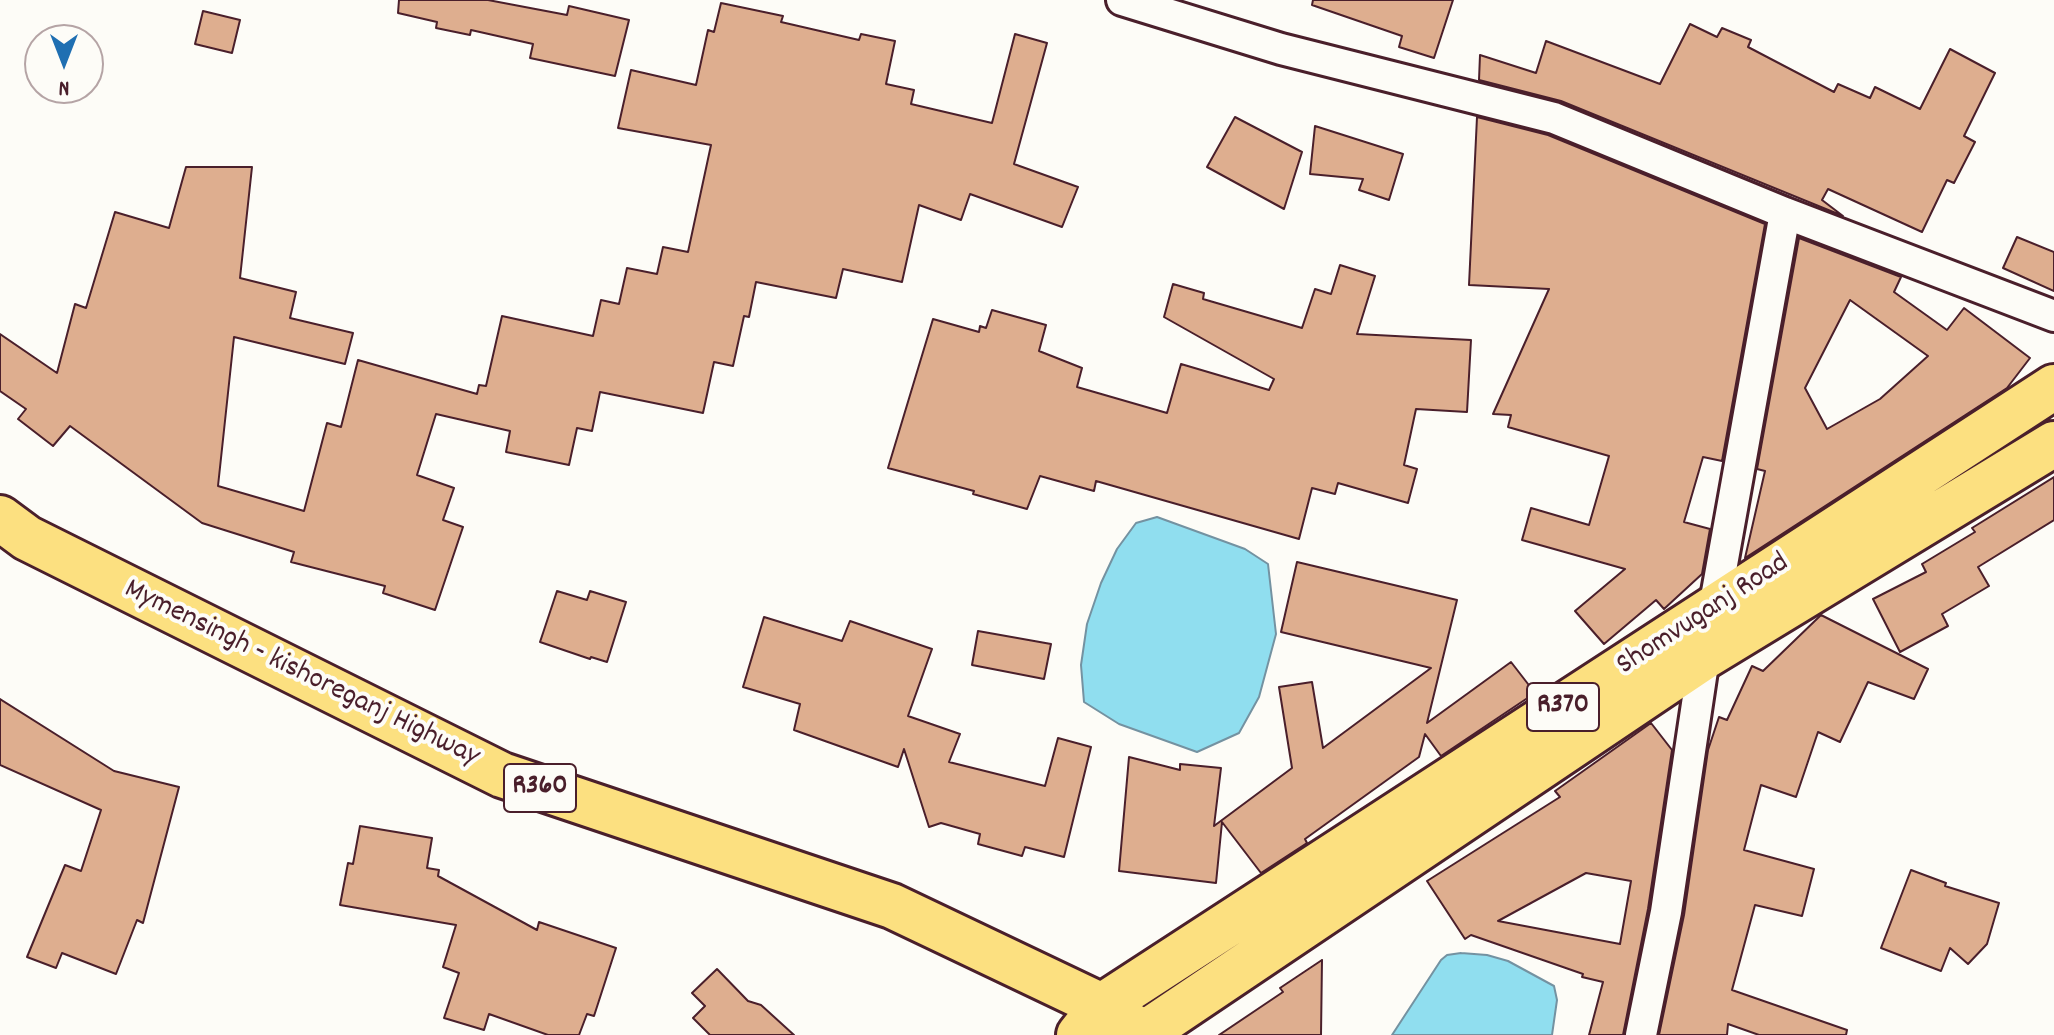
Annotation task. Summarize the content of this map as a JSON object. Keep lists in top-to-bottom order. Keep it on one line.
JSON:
{"streets":{"main road":["Shomvuganj Road","Mymensingh - kishoreganj Highway","R370","R360"]},"crossings":[["Shomvuganj Road","Mymensingh - kishoreganj Highway"]],"north":"bottom"}
